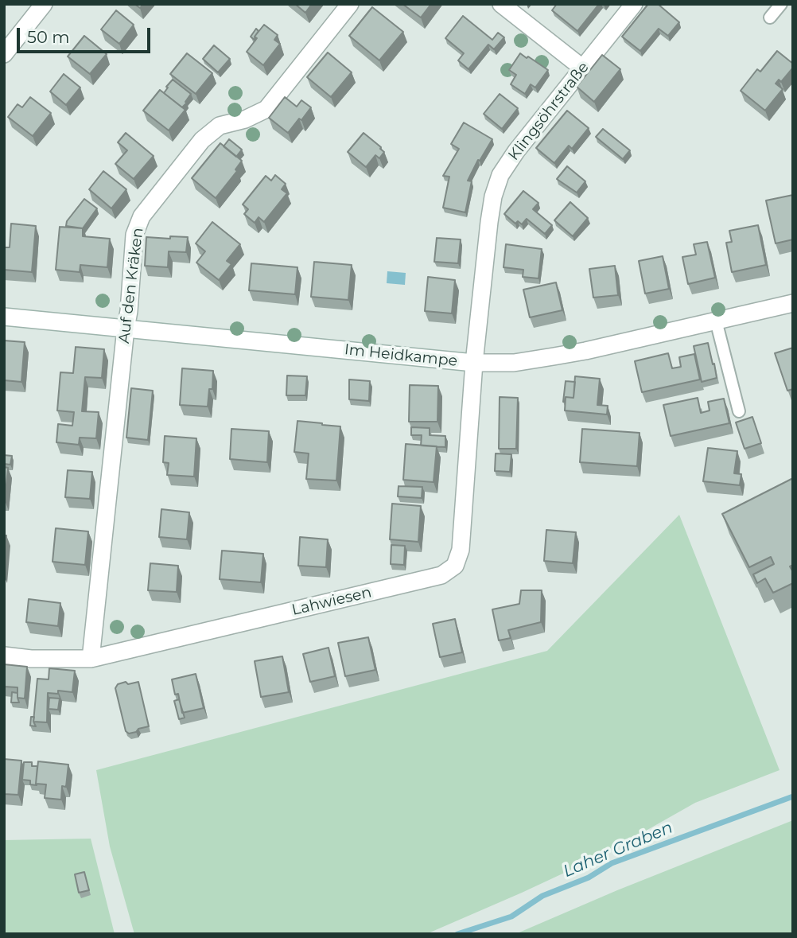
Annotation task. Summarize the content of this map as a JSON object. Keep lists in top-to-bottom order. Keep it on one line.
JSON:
{"streets":{"street":["Klingsöhrstraße","Auf den Kräken","Im Heidkampe","Lahwiesen"]},"crossings":[["Klingsöhrstraße","Im Heidkampe"],["Klingsöhrstraße","Lahwiesen"],["Auf den Kräken","Im Heidkampe"],["Auf den Kräken","Lahwiesen"],["Im Heidkampe","Lahwiesen"]],"water":["Laher Graben"],"scale_bar":"50 m"}
